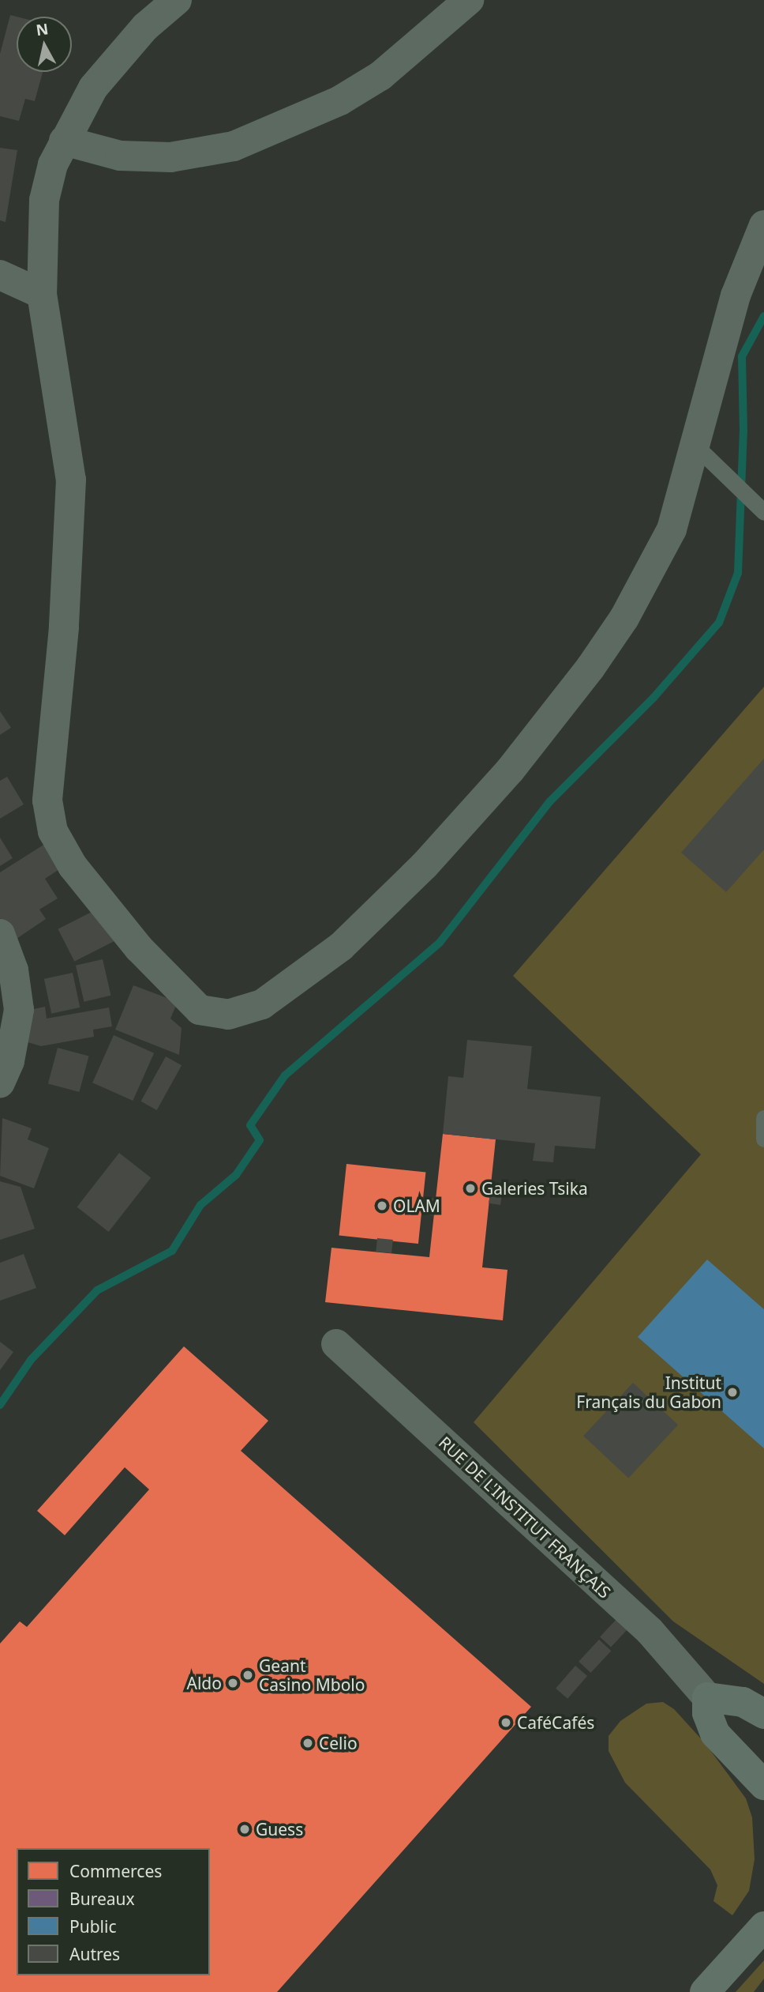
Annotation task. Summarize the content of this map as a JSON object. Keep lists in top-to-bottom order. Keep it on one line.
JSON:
{"streets":{"street":["RUE DE L'INSTITUT FRANÇAIS"]},"places":["Galeries Tsika","OLAM","Institut Français du Gabon","Geant Casino Mbolo","Aldo","CaféCafés","Celio","Guess"],"legend":["Commerces","Bureaux","Public","Autres"],"north":"top"}
